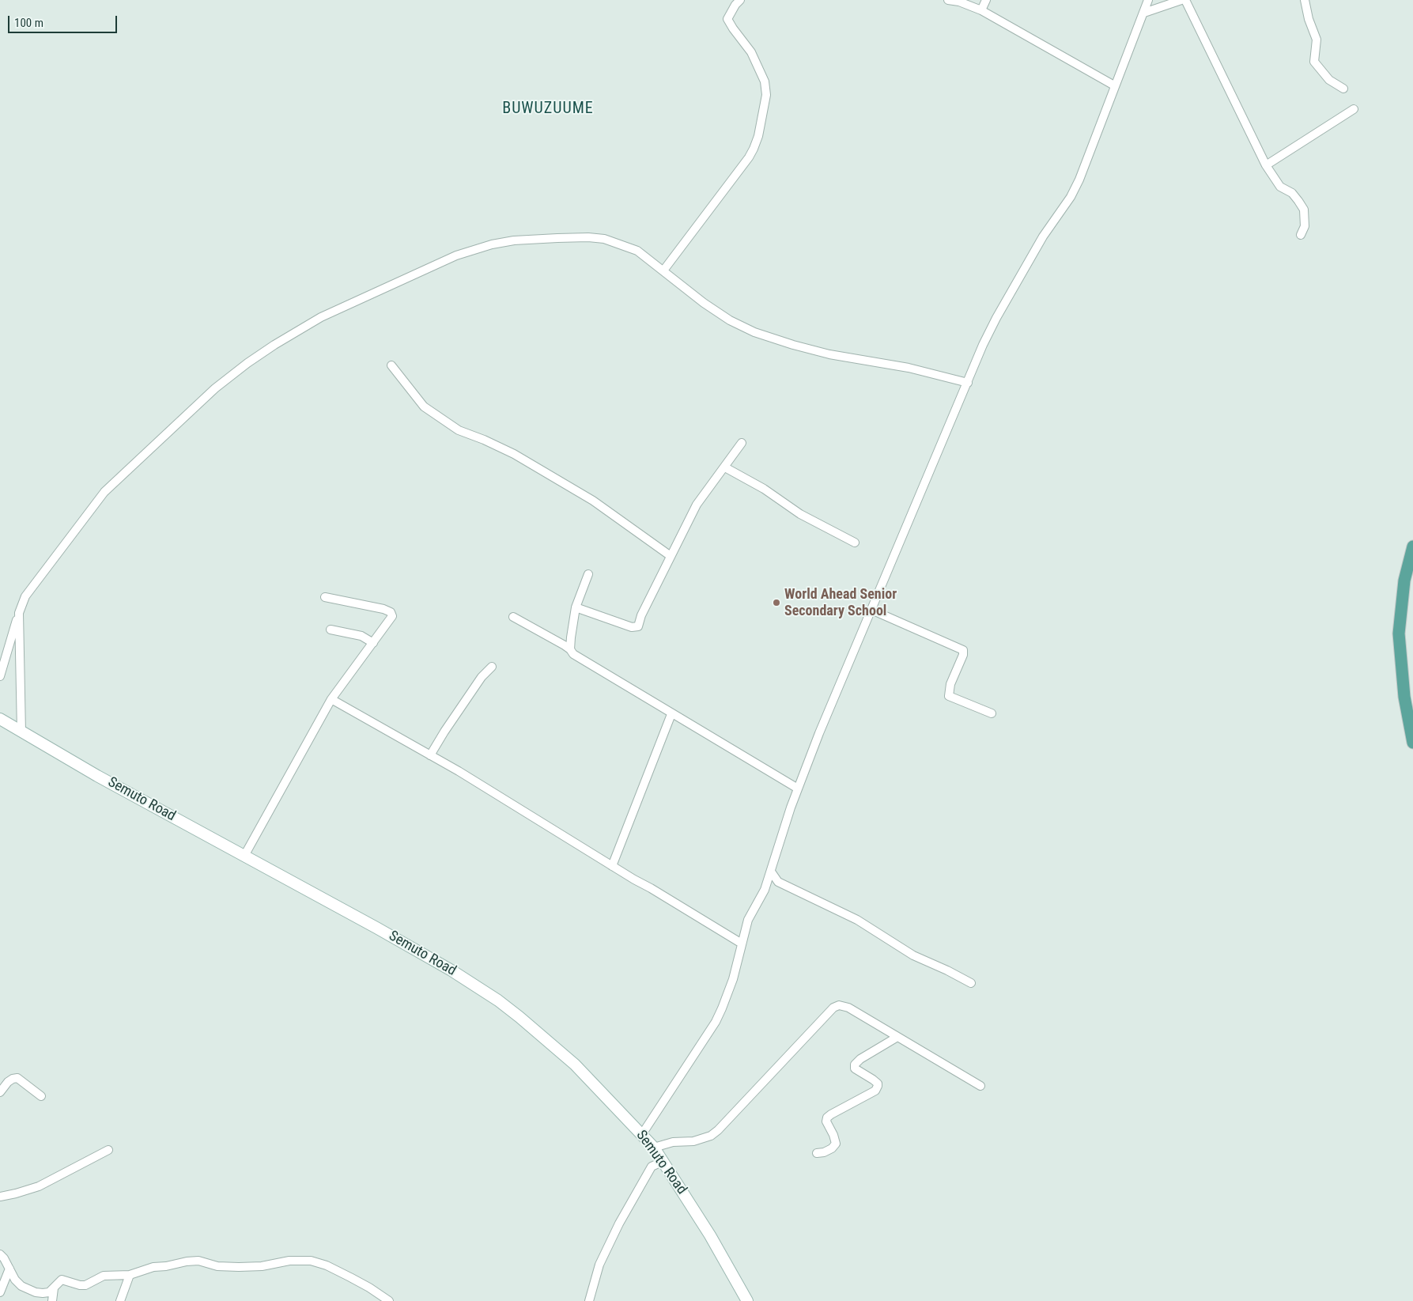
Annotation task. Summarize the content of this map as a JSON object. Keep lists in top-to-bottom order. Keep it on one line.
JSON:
{"streets":{"main road":["Semuto Road"]},"districts":["BUWUZUUME"],"places":["World Ahead Senior Secondary School"],"scale_bar":"100 m"}
